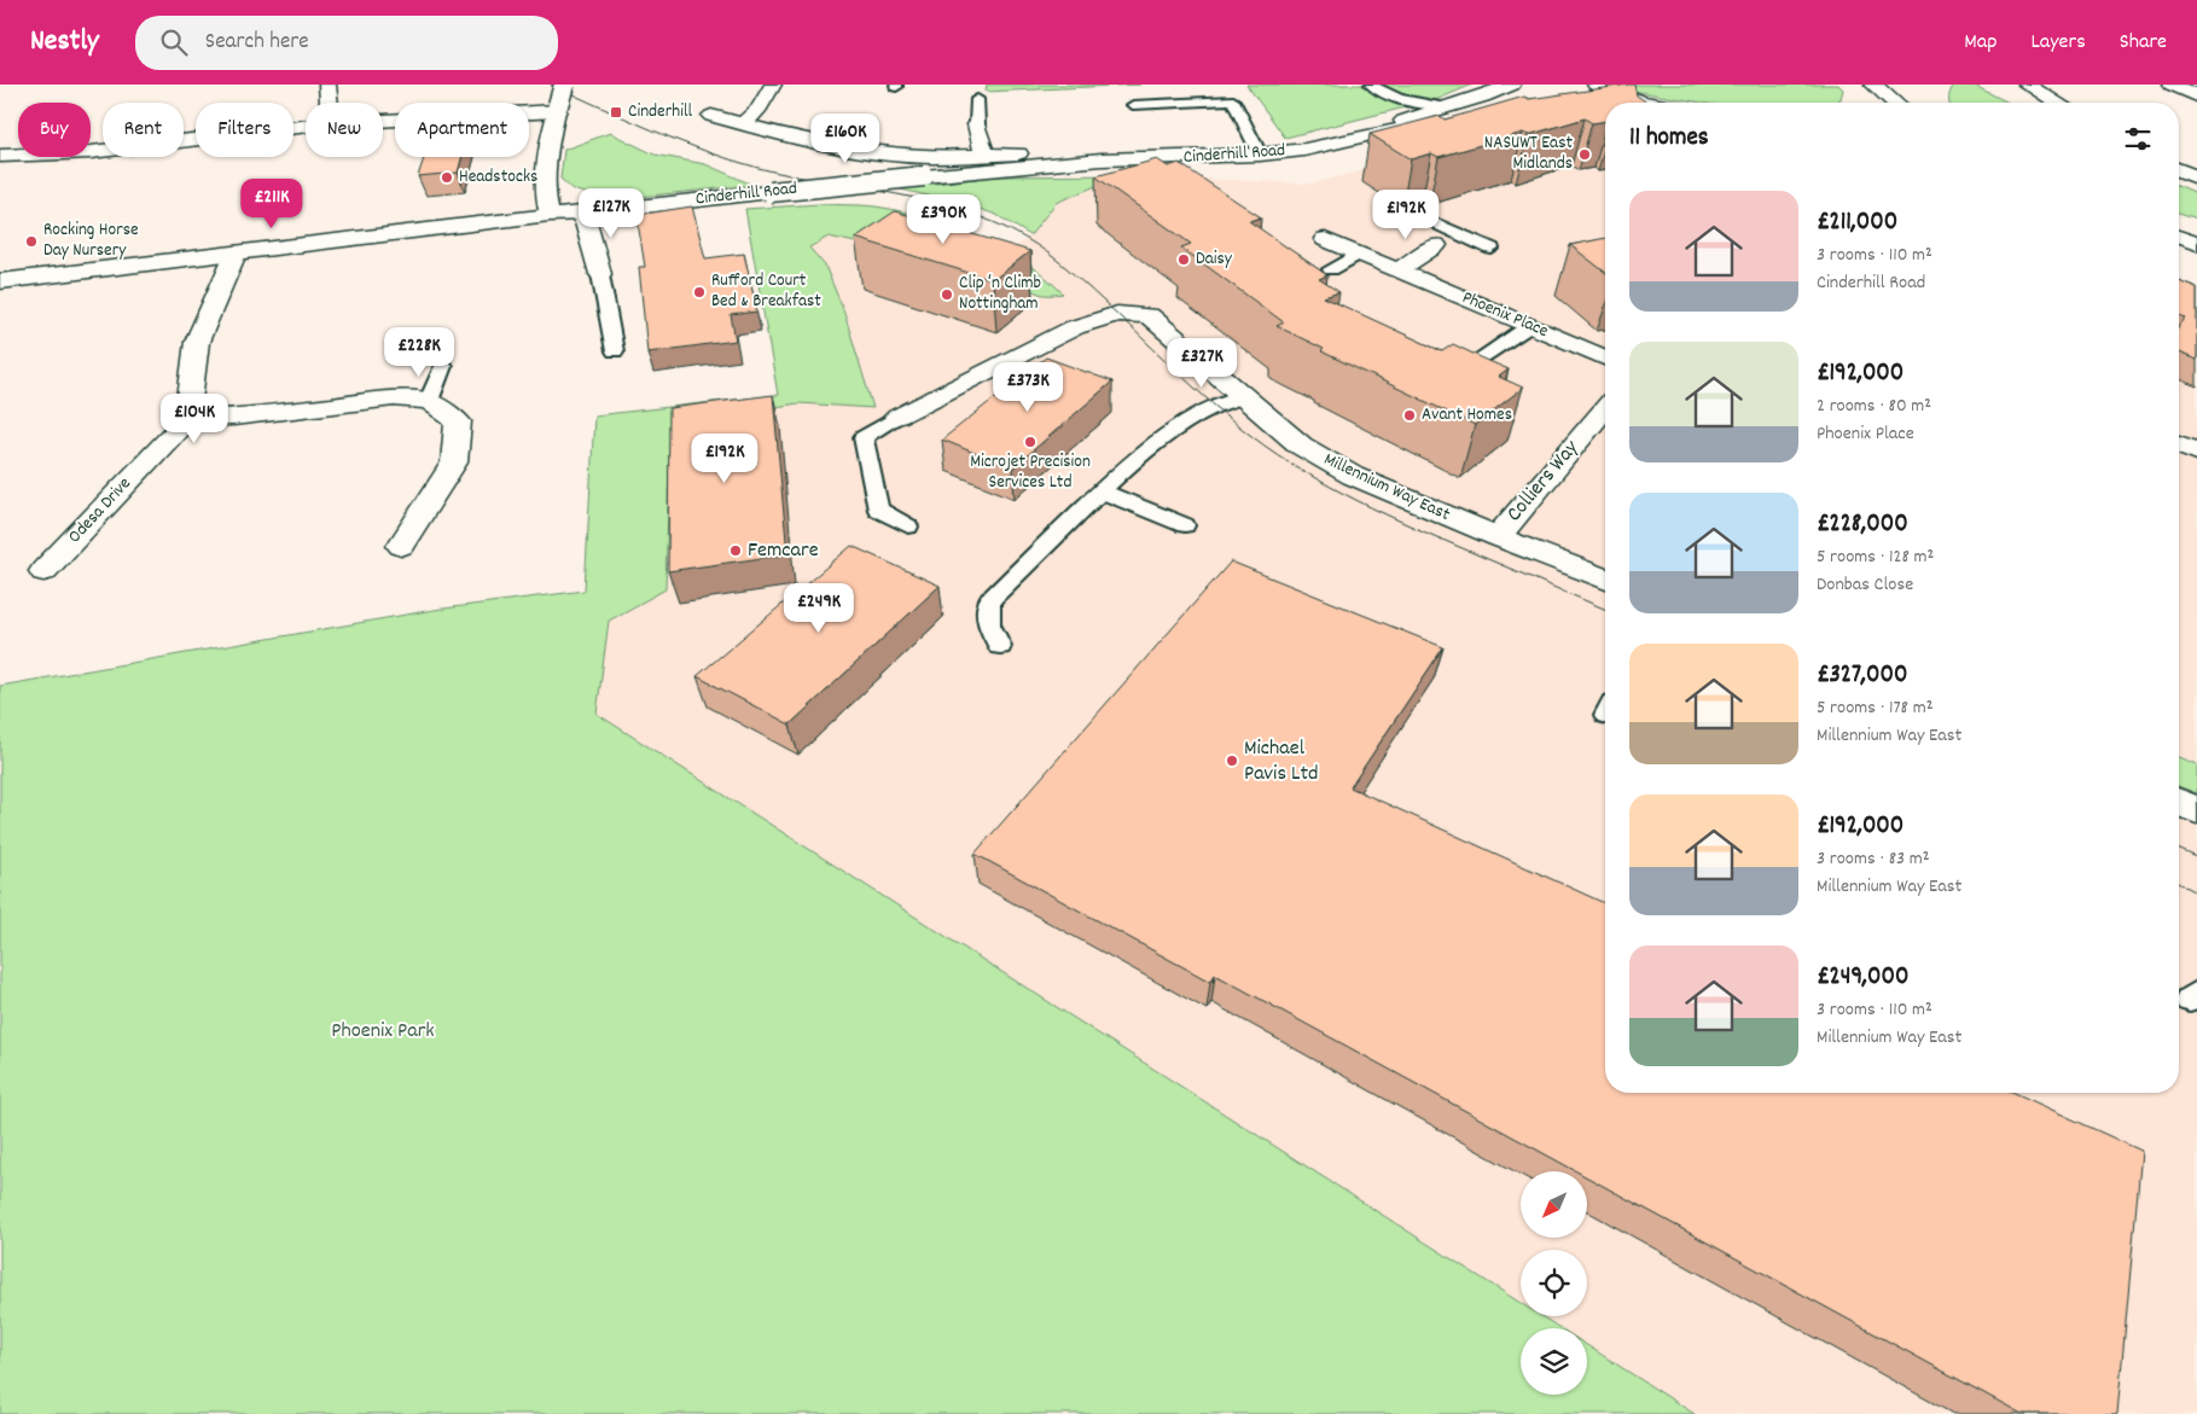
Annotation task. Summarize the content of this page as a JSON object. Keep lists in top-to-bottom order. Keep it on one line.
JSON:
{"streets":{"main road":["Cinderhill Road","Phoenix Place","Colliers Way","Millennium Way East","Odesa Drive"]},"crossings":[["Colliers Way","Millennium Way East"]],"parks":["Phoenix Park"],"places":{"transit":["Cinderhill"],"other":["NASUWT East Midlands","Headstocks","Rocking Horse Day Nursery","Daisy","Rufford Court Bed & Breakfast","Clip ‘n Climb Nottingham","Avant Homes","Microjet Precision Services Ltd","Femcare","Michael Pavis Ltd"]},"north":"bottom left","page":{"header":"Nestly","search":"Search here","nav":["Map","Layers","Share"],"chip":["Buy","Rent","Filters","New","Apartment"],"heading":"11 homes","price":["£160K","£211K","£127K","£192K","£390K","£228K","£327K","£373K","£104K","£192K","£249K"],"list":[{"name":"£211,000","note":"3 rooms · 110 m² · Cinderhill Road"},{"name":"£192,000","note":"2 rooms · 80 m² · Phoenix Place"},{"name":"£228,000","note":"5 rooms · 128 m² · Donbas Close"},{"name":"£327,000","note":"5 rooms · 178 m² · Millennium Way East"},{"name":"£192,000","note":"3 rooms · 83 m² · Millennium Way East"},{"name":"£249,000","note":"3 rooms · 110 m² · Millennium Way East"}]}}
